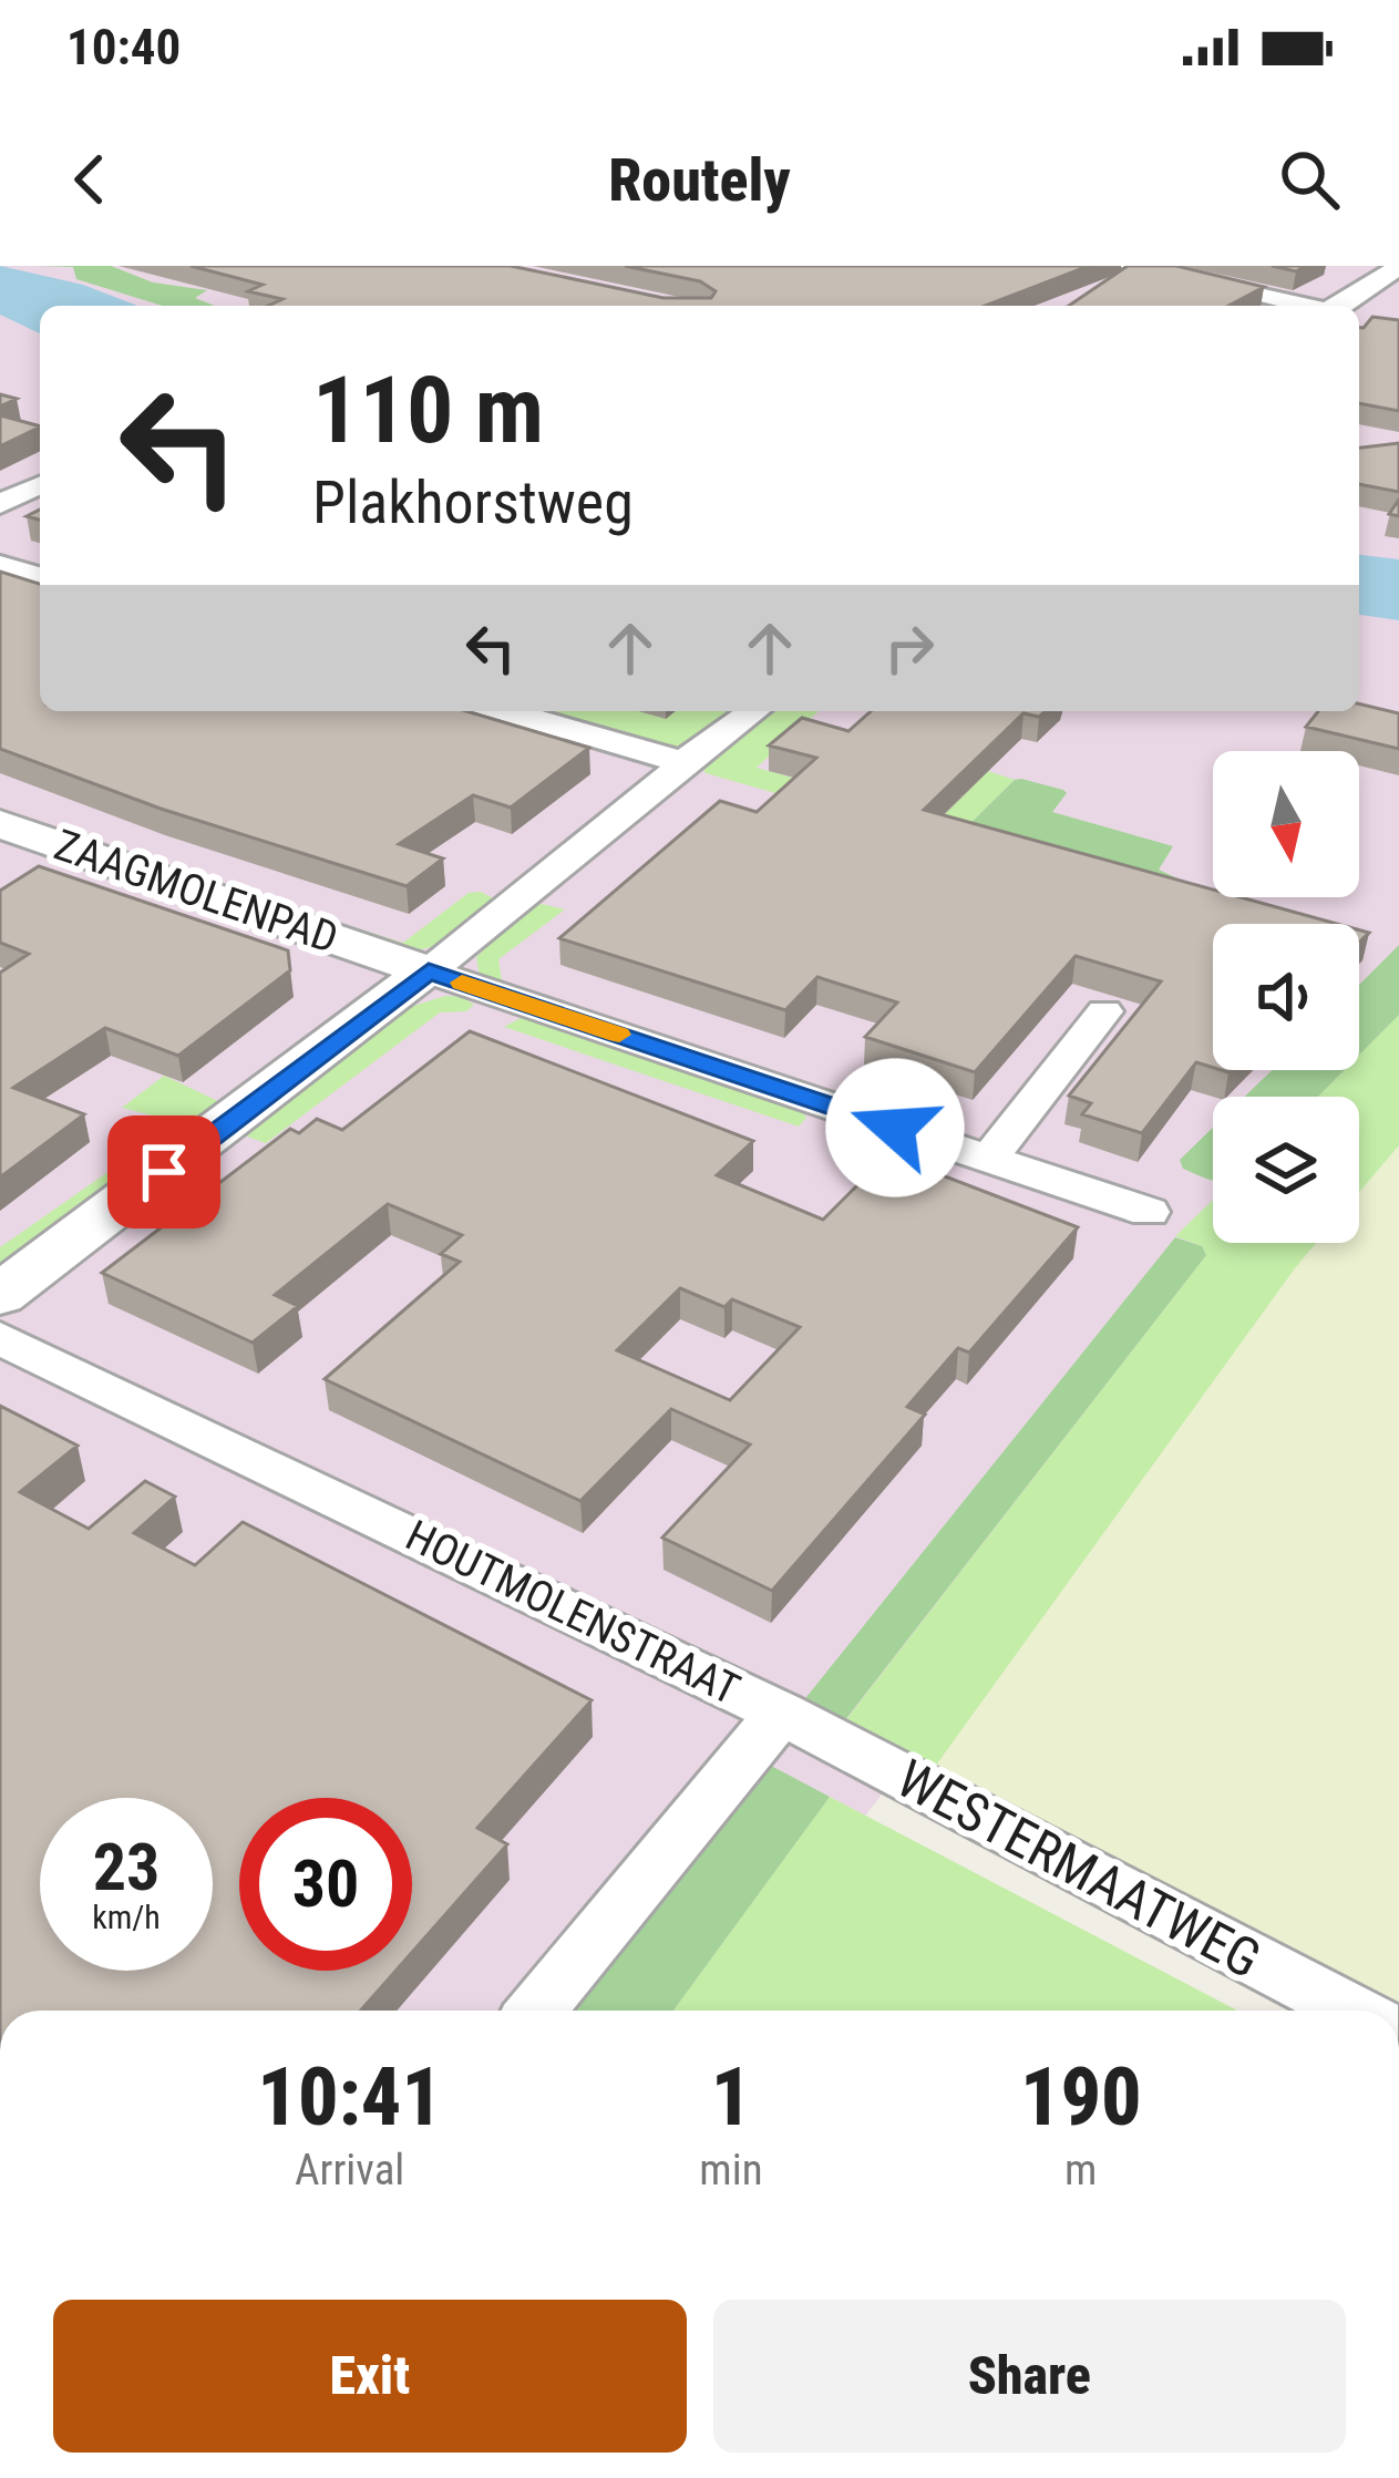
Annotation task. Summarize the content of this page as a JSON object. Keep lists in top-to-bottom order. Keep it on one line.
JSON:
{"streets":{"street":["ZAAGMOLENPAD","HOUTMOLENSTRAAT","WESTERMAATWEG"]},"crossings":[["HOUTMOLENSTRAAT","WESTERMAATWEG"]],"north":"bottom","page":{"status":"10:40","header":"Routely","turn":["110 m","Plakhorstweg"],"speed":"23 km/h","limit":"30","eta":["10:41","Arrival","1","min","190","m"],"buttons":["Exit","Share"]}}
